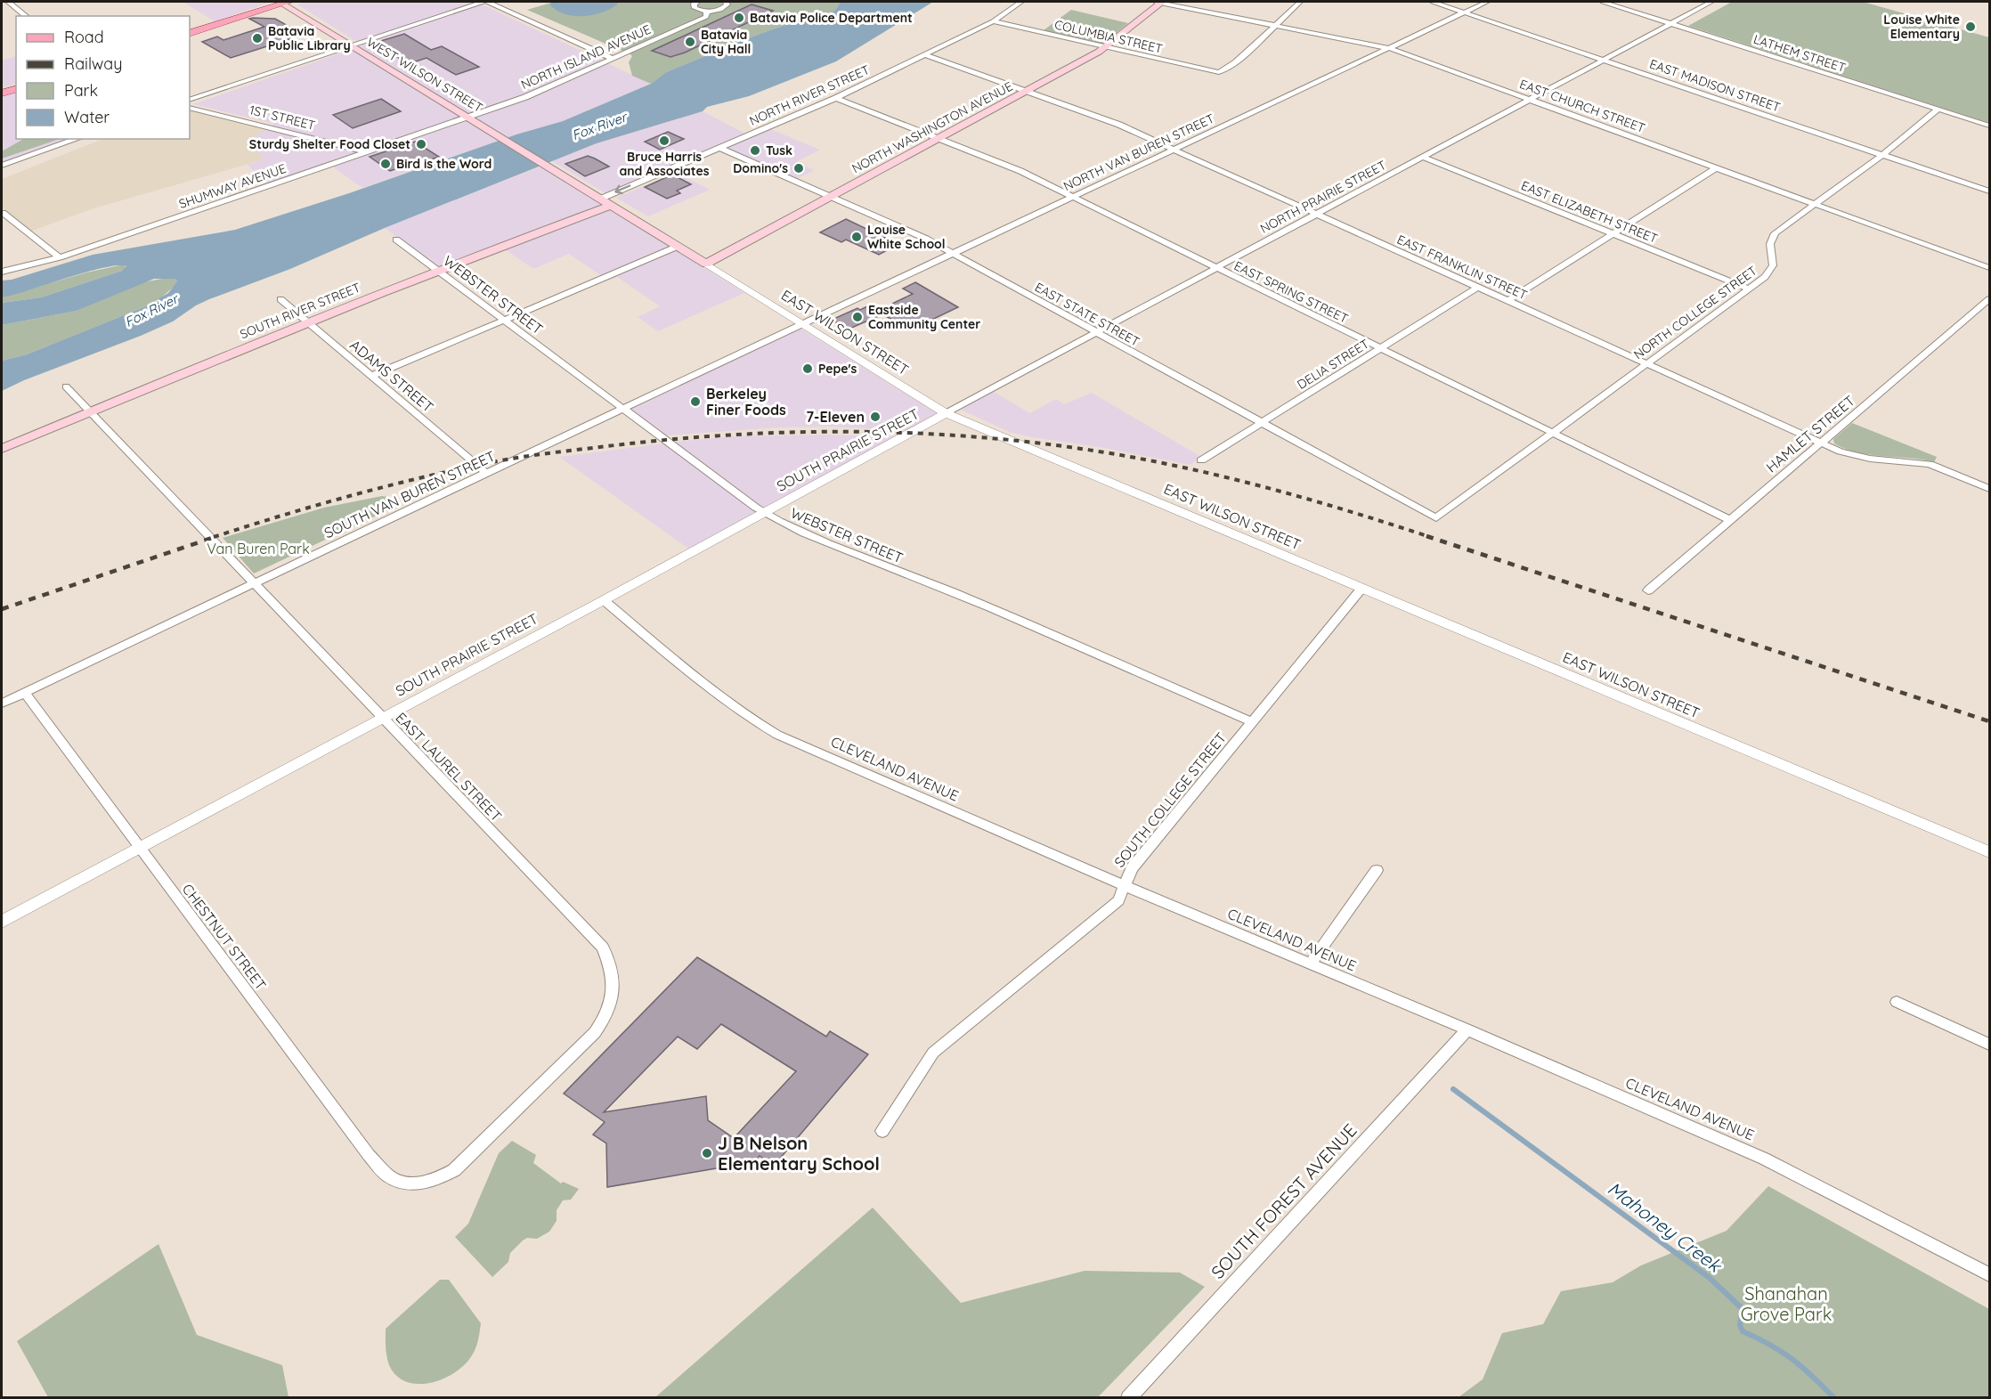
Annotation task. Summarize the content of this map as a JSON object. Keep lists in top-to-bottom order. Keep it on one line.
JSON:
{"streets":{"main road":["WEST WILSON STREET","NORTH WASHINGTON AVENUE","SOUTH RIVER STREET","EAST WILSON STREET"],"street":["COLUMBIA STREET","LATHEM STREET","NORTH ISLAND AVENUE","EAST MADISON STREET","NORTH RIVER STREET","EAST CHURCH STREET","1ST STREET","NORTH VAN BUREN STREET","SHUMWAY AVENUE","NORTH PRAIRIE STREET","EAST ELIZABETH STREET","EAST FRANKLIN STREET","EAST SPRING STREET","WEBSTER STREET","NORTH COLLEGE STREET","EAST STATE STREET","DELIA STREET","ADAMS STREET","HAMLET STREET","SOUTH PRAIRIE STREET","SOUTH VAN BUREN STREET","EAST LAUREL STREET","CLEVELAND AVENUE","SOUTH COLLEGE STREET","CHESTNUT STREET","SOUTH FOREST AVENUE"]},"crossings":[["COLUMBIA STREET","NORTH RIVER STREET"],["COLUMBIA STREET","EAST CHURCH STREET"],["COLUMBIA STREET","NORTH WASHINGTON AVENUE"],["LATHEM STREET","NORTH PRAIRIE STREET"],["LATHEM STREET","NORTH COLLEGE STREET"],["NORTH ISLAND AVENUE","WEST WILSON STREET"],["NORTH ISLAND AVENUE","SHUMWAY AVENUE"],["WEST WILSON STREET","SHUMWAY AVENUE"],["WEST WILSON STREET","EAST WILSON STREET"],["EAST MADISON STREET","NORTH VAN BUREN STREET"],["EAST MADISON STREET","NORTH PRAIRIE STREET"],["EAST MADISON STREET","NORTH COLLEGE STREET"],["NORTH RIVER STREET","EAST FRANKLIN STREET"],["NORTH RIVER STREET","EAST SPRING STREET"],["NORTH RIVER STREET","EAST STATE STREET"],["NORTH RIVER STREET","EAST WILSON STREET"],["EAST CHURCH STREET","NORTH WASHINGTON AVENUE"],["EAST CHURCH STREET","NORTH VAN BUREN STREET"],["EAST CHURCH STREET","NORTH PRAIRIE STREET"],["EAST CHURCH STREET","NORTH COLLEGE STREET"],["1ST STREET","SHUMWAY AVENUE"],["NORTH WASHINGTON AVENUE","EAST FRANKLIN STREET"],["NORTH WASHINGTON AVENUE","EAST SPRING STREET"],["NORTH WASHINGTON AVENUE","EAST STATE STREET"],["NORTH WASHINGTON AVENUE","EAST WILSON STREET"],["NORTH VAN BUREN STREET","EAST FRANKLIN STREET"],["NORTH VAN BUREN STREET","EAST SPRING STREET"],["NORTH VAN BUREN STREET","EAST STATE STREET"],["NORTH VAN BUREN STREET","EAST WILSON STREET"],["NORTH VAN BUREN STREET","SOUTH VAN BUREN STREET"],["NORTH PRAIRIE STREET","EAST ELIZABETH STREET"],["NORTH PRAIRIE STREET","EAST FRANKLIN STREET"],["NORTH PRAIRIE STREET","EAST SPRING STREET"],["NORTH PRAIRIE STREET","EAST STATE STREET"],["NORTH PRAIRIE STREET","EAST WILSON STREET"],["NORTH PRAIRIE STREET","SOUTH PRAIRIE STREET"],["EAST ELIZABETH STREET","NORTH COLLEGE STREET"],["EAST FRANKLIN STREET","NORTH COLLEGE STREET"],["EAST FRANKLIN STREET","DELIA STREET"],["EAST FRANKLIN STREET","HAMLET STREET"],["EAST SPRING STREET","NORTH COLLEGE STREET"],["EAST SPRING STREET","DELIA STREET"],["EAST SPRING STREET","HAMLET STREET"],["WEBSTER STREET","SOUTH RIVER STREET"],["WEBSTER STREET","SOUTH PRAIRIE STREET"],["WEBSTER STREET","SOUTH VAN BUREN STREET"],["WEBSTER STREET","SOUTH COLLEGE STREET"],["SOUTH RIVER STREET","EAST WILSON STREET"],["SOUTH RIVER STREET","ADAMS STREET"],["SOUTH RIVER STREET","EAST LAUREL STREET"],["NORTH COLLEGE STREET","EAST STATE STREET"],["EAST STATE STREET","DELIA STREET"],["EAST WILSON STREET","SOUTH PRAIRIE STREET"],["EAST WILSON STREET","SOUTH VAN BUREN STREET"],["EAST WILSON STREET","SOUTH COLLEGE STREET"],["ADAMS STREET","SOUTH VAN BUREN STREET"],["SOUTH PRAIRIE STREET","EAST LAUREL STREET"],["SOUTH PRAIRIE STREET","CLEVELAND AVENUE"],["SOUTH PRAIRIE STREET","CHESTNUT STREET"],["SOUTH VAN BUREN STREET","EAST LAUREL STREET"],["SOUTH VAN BUREN STREET","CHESTNUT STREET"],["EAST LAUREL STREET","CHESTNUT STREET"],["CLEVELAND AVENUE","SOUTH COLLEGE STREET"],["CLEVELAND AVENUE","SOUTH FOREST AVENUE"]],"water":["Fox River","Mahoney Creek"],"parks":["Van Buren Park","Shanahan Grove Park"],"places":["Batavia Police Department","Louise White Elementary","Batavia Public Library","Batavia City Hall","Bruce Harris and Associates","Sturdy Shelter Food Closet","Tusk","Bird is the Word","Domino's","Louise White School","Eastside Community Center","Pepe's","Berkeley Finer Foods","7-Eleven","J B Nelson Elementary School"],"legend":["Road","Railway","Park","Water"]}
